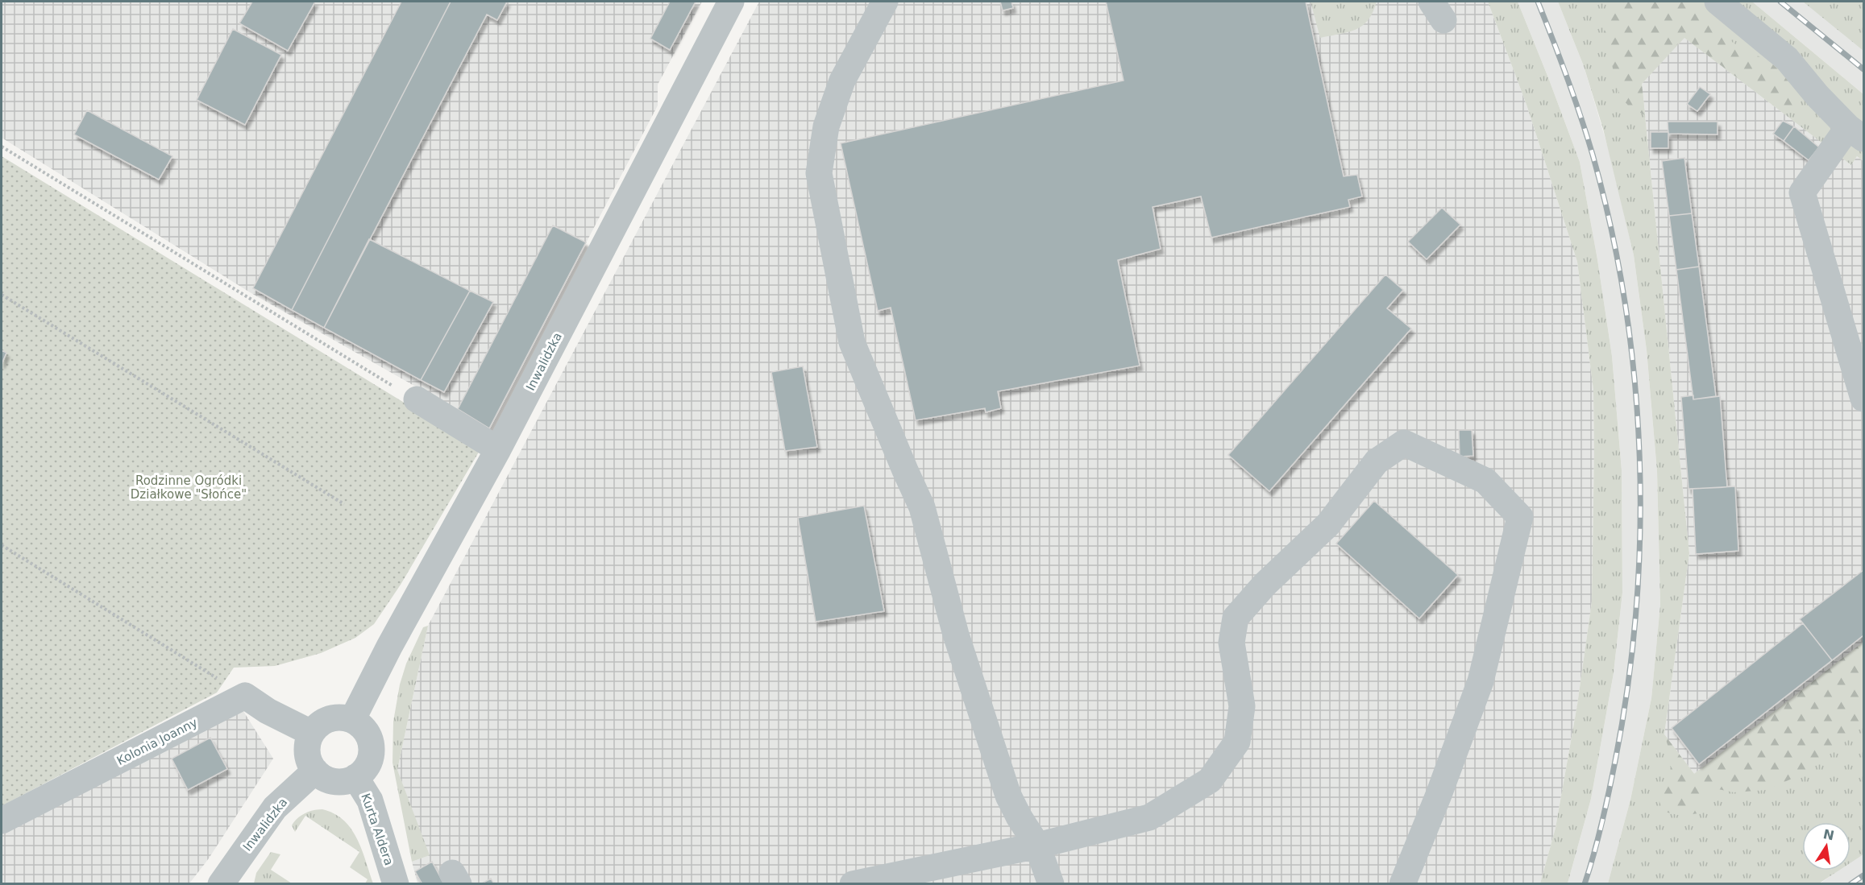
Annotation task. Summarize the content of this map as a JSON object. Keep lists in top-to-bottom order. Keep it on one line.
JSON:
{"streets":{"street":["Inwalidzka","Kolonia Joanny","Kurta Aldera"]},"crossings":[["Inwalidzka","Kurta Aldera"]],"parks":["Rodzinne Ogródki Działkowe \"Słońce\""],"north":"top"}
